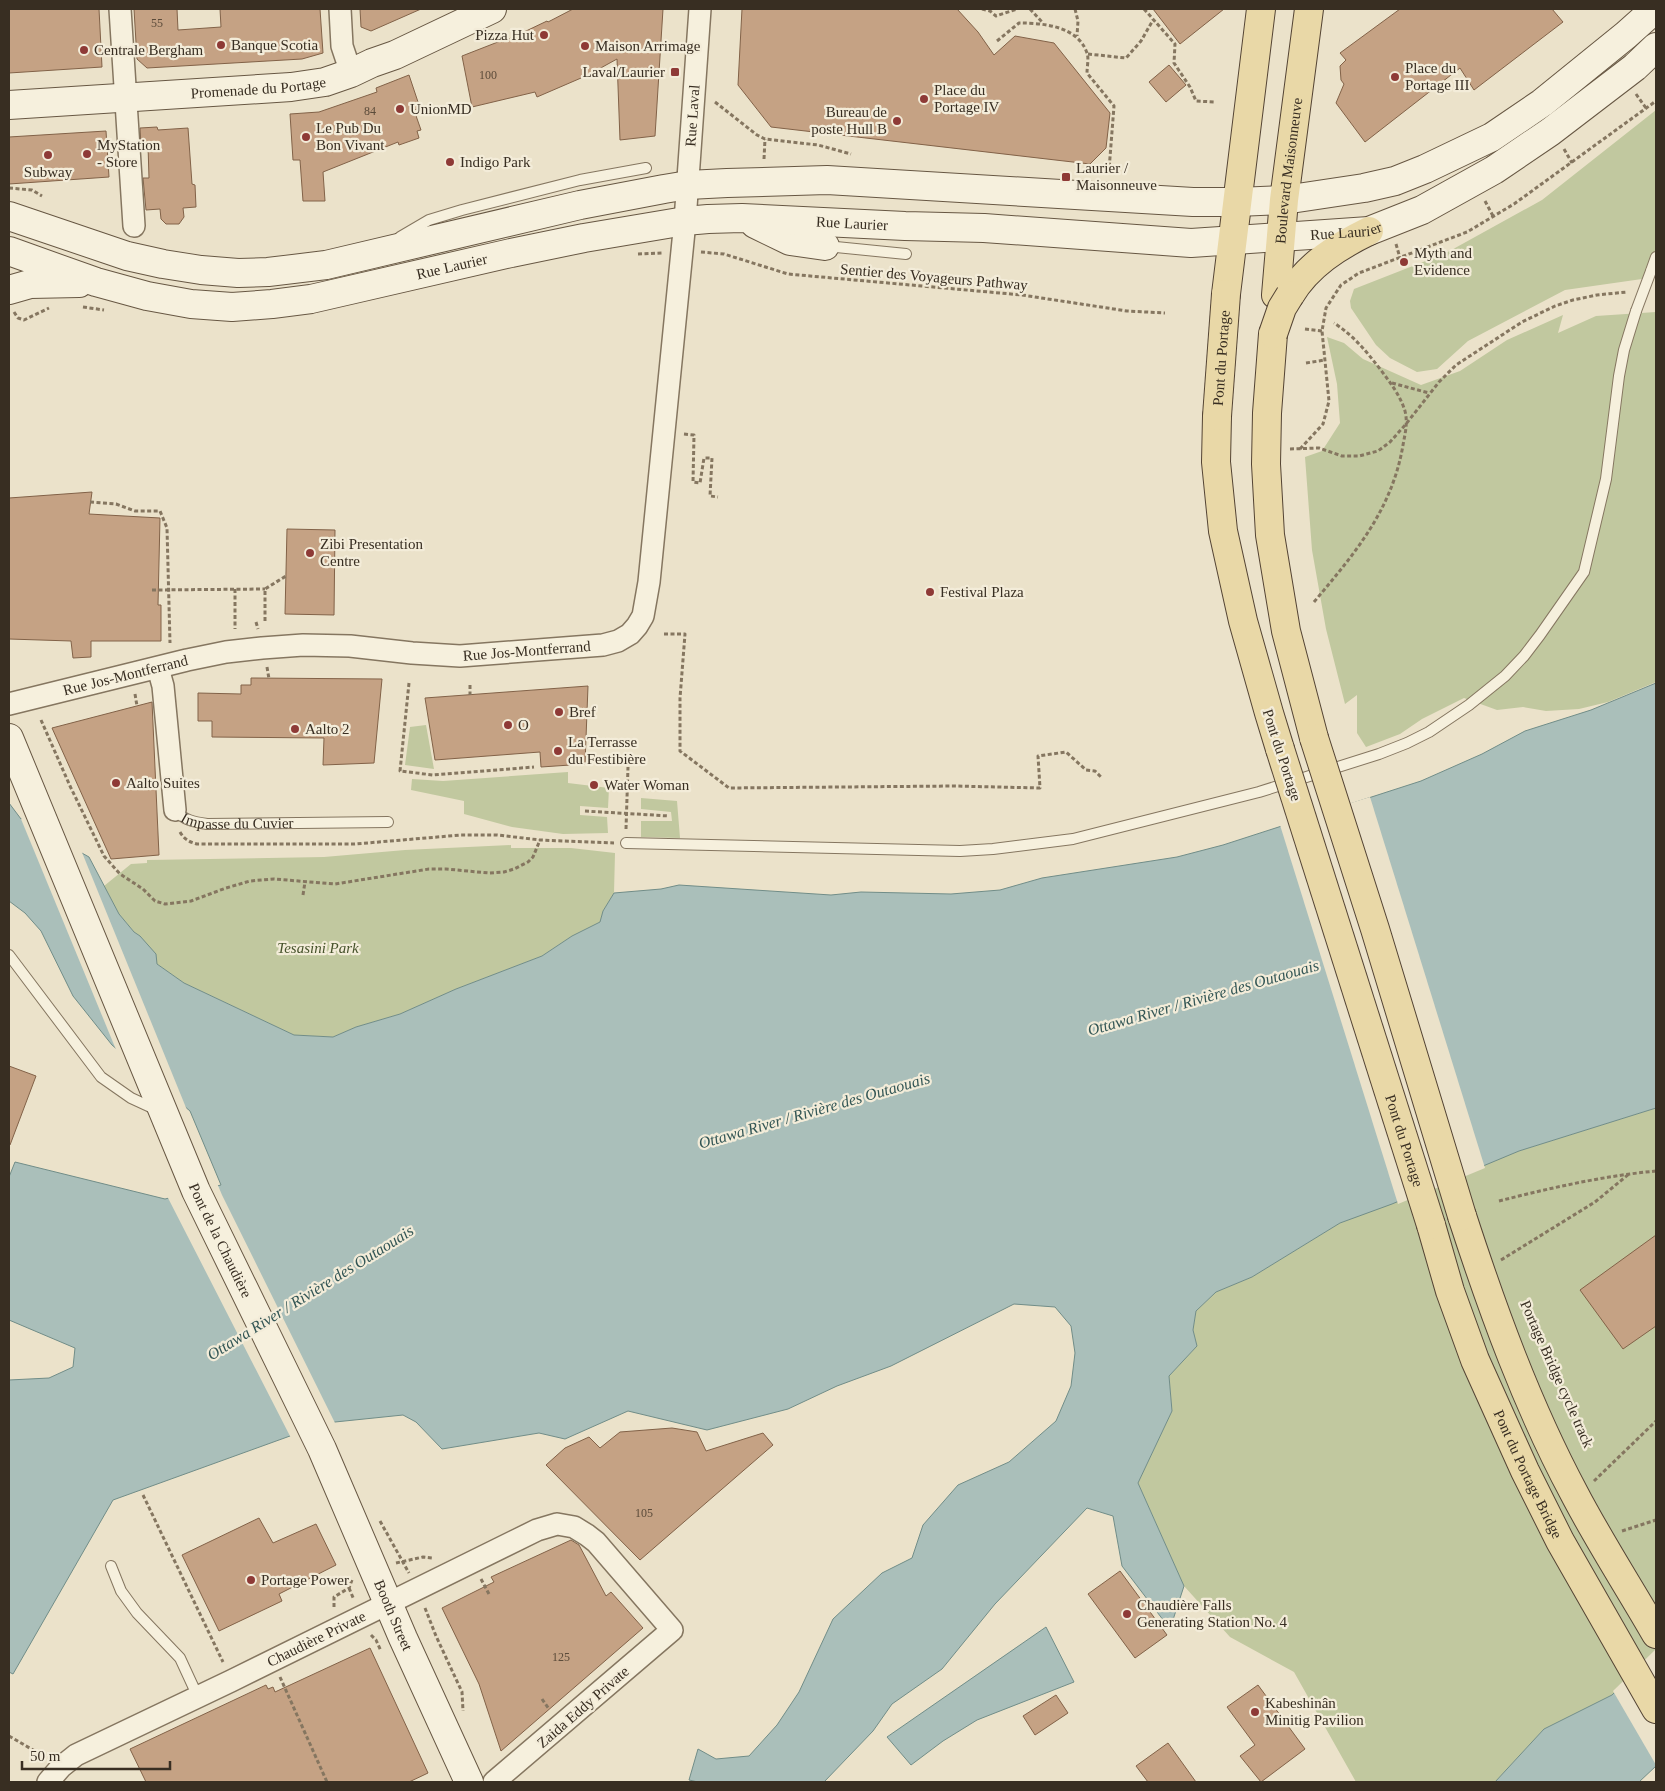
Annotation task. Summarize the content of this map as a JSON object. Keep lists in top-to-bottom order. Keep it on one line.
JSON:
{"streets":{"main road":["Promenade du Portage","Boulevard Maisonneuve","Rue Laurier","Pont du Portage","Pont de la Chaudière","Pont du Portage Bridge","Booth Street"],"street":["Rue Laval","Rue Jos-Montferrand","Impasse du Cuvier","Chaudière Private","Zaida Eddy Private"],"path":["Sentier des Voyageurs Pathway"]},"crossings":[["Rue Laval","Rue Laurier"],["Rue Laval","Rue Jos-Montferrand"],["Boulevard Maisonneuve","Rue Laurier"],["Rue Laurier","Pont du Portage"],["Rue Laurier","Rue Jos-Montferrand"],["Pont du Portage","Pont du Portage Bridge"],["Rue Jos-Montferrand","Impasse du Cuvier"],["Pont de la Chaudière","Booth Street"],["Booth Street","Chaudière Private"],["Chaudière Private","Zaida Eddy Private"]],"water":["Ottawa River / Rivière des Outaouais"],"parks":["Tesasini Park"],"places":{"other":["Pizza Hut","Banque Scotia","Maison Arrimage","Centrale Bergham","Place du Portage III","Place du Portage IV","UnionMD","Bureau de poste Hull B","Le Pub Du Bon Vivant","MyStation - Store","Subway","Indigo Park","Myth and Evidence","Zibi Presentation Centre","Festival Plaza","Bref","O","Aalto 2","La Terrasse du Festibière","Aalto Suites","Water Woman","Portage Power","Chaudière Falls Generating Station No. 4","Kabeshinân Minitig Pavilion"],"transit":["Laval/Laurier","Laurier / Maisonneuve"]},"house_numbers":["55","100","84","105","125"],"scale_bar":"50 m"}
